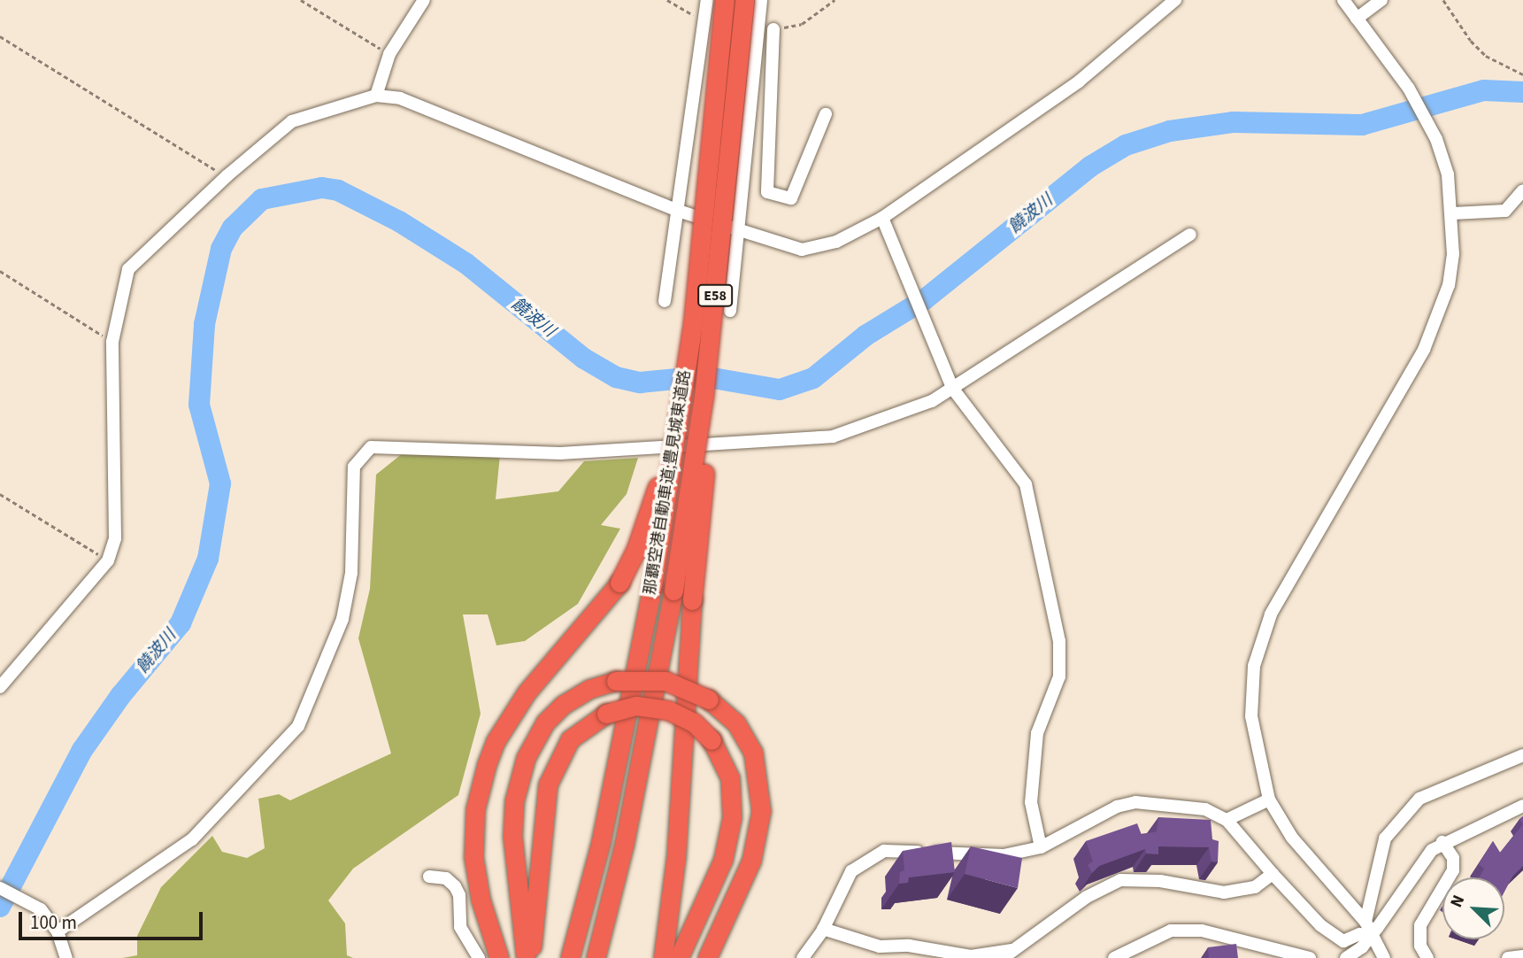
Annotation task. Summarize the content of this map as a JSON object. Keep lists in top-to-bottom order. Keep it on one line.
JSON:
{"streets":{"highway":["E58","那覇空港自動車道;豊見城東道路"]},"water":["饒波川"],"scale_bar":"100 m","north":"top left"}
